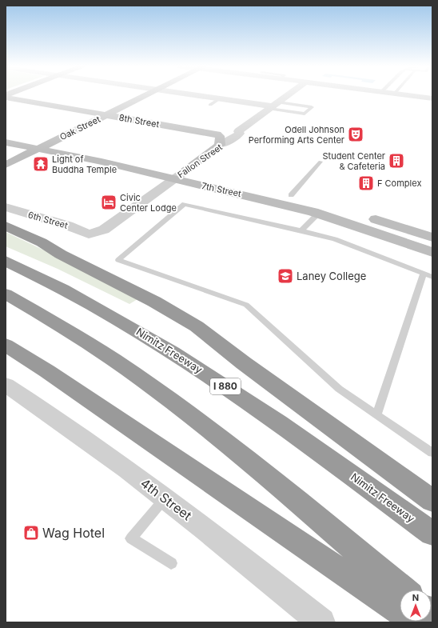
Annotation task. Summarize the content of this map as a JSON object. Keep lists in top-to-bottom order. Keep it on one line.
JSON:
{"streets":{"highway":["Nimitz Freeway","I 880"],"main road":["8th Street","Oak Street","Fallon Street","7th Street"],"street":["6th Street","4th Street"]},"crossings":[["8th Street","Oak Street"],["8th Street","Fallon Street"],["Oak Street","7th Street"],["Fallon Street","7th Street"],["Fallon Street","6th Street"]],"places":{"theatre":["Odell Johnson Performing Arts Center"],"building":["Student Center & Cafeteria","F Complex"],"temple":["Light of Buddha Temple"],"hotel":["Civic Center Lodge"],"school or university":["Laney College"],"shop":["Wag Hotel"]},"north":"top"}
